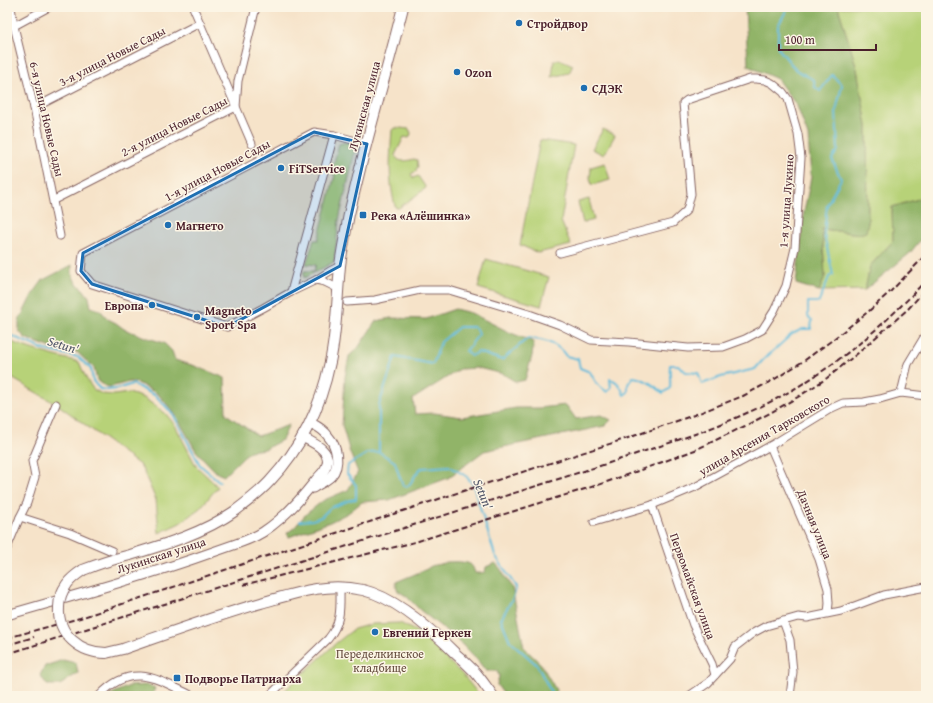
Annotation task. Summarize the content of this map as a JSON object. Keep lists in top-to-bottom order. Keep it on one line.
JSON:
{"streets":{"main road":["Лукинская улица"],"street":["3-я улица Новые Сады","6-я улица Новые Сады","2-я улица Новые Сады","1-я улица Новые Сады","1-я улица Лукино","улица Арсения Тарковского","Дачная улица","Первомайская улица"]},"crossings":[["3-я улица Новые Сады","6-я улица Новые Сады"],["Лукинская улица","1-я улица Новые Сады"],["6-я улица Новые Сады","2-я улица Новые Сады"],["улица Арсения Тарковского","Дачная улица"],["улица Арсения Тарковского","Первомайская улица"]],"water":["Setun'"],"parks":["Переделкинское кладбище"],"places":{"other":["Стройдвор","Ozon","СДЭК","FiTService","Магнето","Европа","Magneto Sport Spa","Евгений Геркен"],"transit":["Река «Алёшинка»","Подворье Патриарха"]},"scale_bar":"100 m"}
